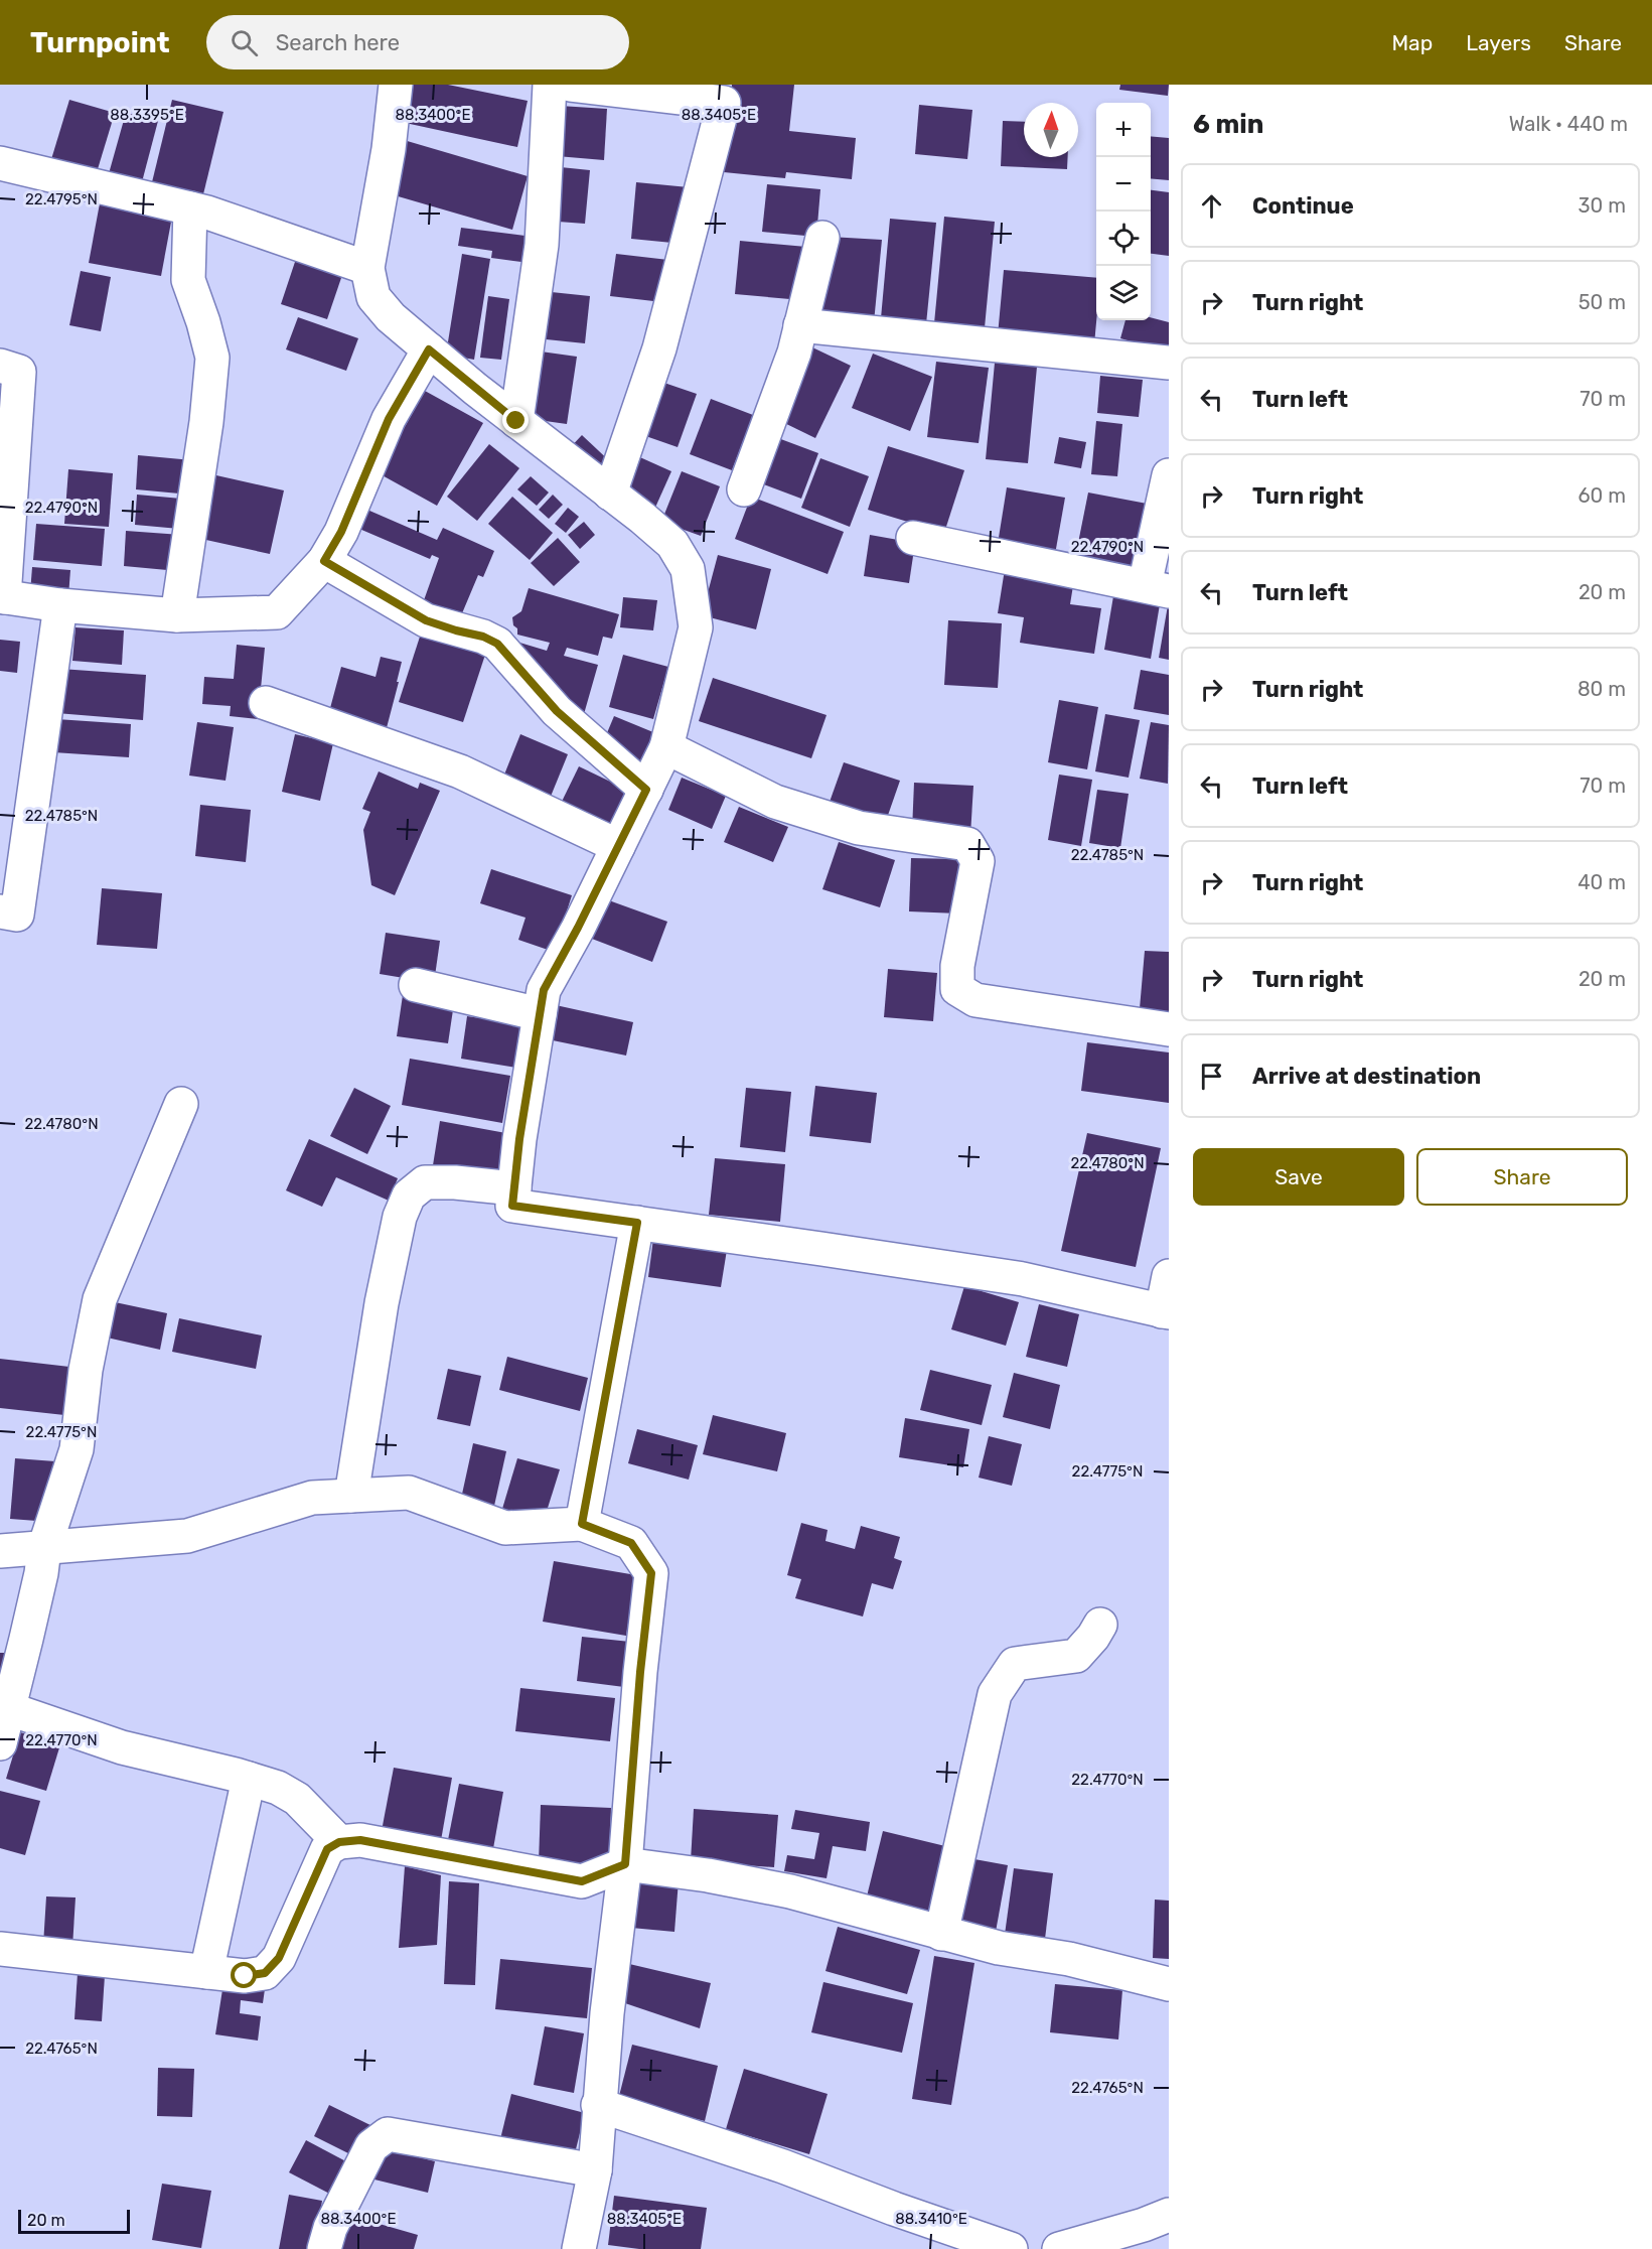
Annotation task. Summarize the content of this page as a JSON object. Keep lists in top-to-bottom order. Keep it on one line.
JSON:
{"scale_bar":"20 m","north":"top","page":{"header":"Turnpoint","search":"Search here","nav":["Map","Layers","Share"],"heading":["6 min","Walk · 440 m"],"map_buttons":["+","−"],"list":[["Continue","30 m"],["Turn right","50 m"],["Turn left","70 m"],["Turn right","60 m"],["Turn left","20 m"],["Turn right","80 m"],["Turn left","70 m"],["Turn right","40 m"],["Turn right","20 m"],"Arrive at destination"],"buttons":["Save","Share"],"scale":"20 m"},"coordinates":["88.3395°E","88.3400°E","88.3405°E","22.4795°N","22.4790°N","22.4785°N","22.4780°N","22.4775°N","22.4770°N","22.4765°N","88.3410°E"]}
